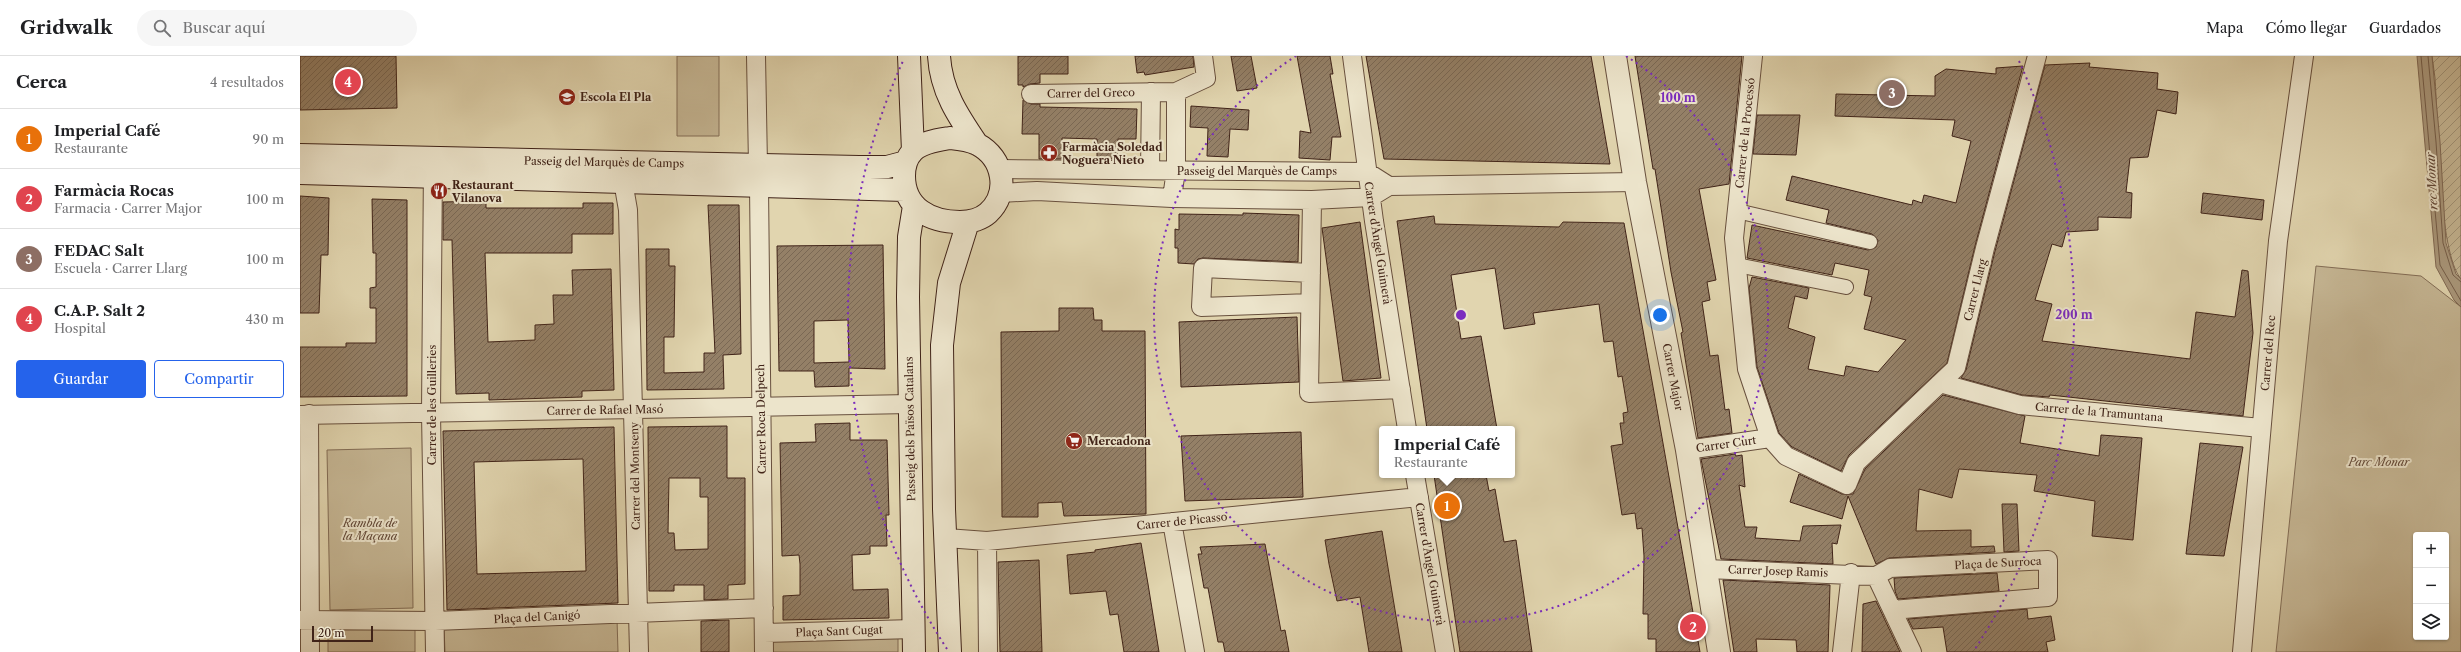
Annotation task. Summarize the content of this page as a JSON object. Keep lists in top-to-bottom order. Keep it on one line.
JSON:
{"streets":{"main road":["Passeig del Marquès de Camps","Carrer Major","Passeig dels Països Catalans"],"street":["Carrer del Greco","Carrer de la Processó","Carrer d'Àngel Guimerà","Carrer Llarg","Carrer del Rec","Carrer de les Guilleries","Carrer de Rafael Masó","Carrer de la Tramuntana","Carrer Roca Delpech","Carrer Curt","Carrer del Montseny","Carrer de Picasso","Plaça de Surroca","Carrer Josep Ramis","Plaça del Canigó","Plaça Sant Cugat"]},"crossings":[["Carrer del Greco","Passeig del Marquès de Camps"],["Carrer de la Processó","Carrer Curt"],["Passeig del Marquès de Camps","Carrer d'Àngel Guimerà"],["Passeig del Marquès de Camps","Carrer de les Guilleries"],["Passeig del Marquès de Camps","Carrer Roca Delpech"],["Passeig del Marquès de Camps","Passeig dels Països Catalans"],["Passeig del Marquès de Camps","Carrer del Montseny"],["Carrer d'Àngel Guimerà","Carrer de Picasso"],["Carrer Llarg","Carrer de la Tramuntana"],["Carrer Llarg","Carrer Curt"],["Carrer del Rec","Carrer de la Tramuntana"],["Carrer Major","Carrer Curt"],["Carrer Major","Carrer Josep Ramis"],["Carrer de les Guilleries","Carrer de Rafael Masó"],["Carrer de les Guilleries","Plaça del Canigó"],["Carrer de Rafael Masó","Carrer Roca Delpech"],["Carrer de Rafael Masó","Passeig dels Països Catalans"],["Carrer de Rafael Masó","Carrer del Montseny"],["Carrer Roca Delpech","Plaça del Canigó"],["Carrer Roca Delpech","Plaça Sant Cugat"],["Passeig dels Països Catalans","Plaça Sant Cugat"],["Carrer del Montseny","Plaça del Canigó"],["Plaça de Surroca","Carrer Josep Ramis"]],"water":["rec Monar"],"parks":["Parc Monar","Rambla de la Maçana"],"places":{"school or university":["Escola El Pla"],"pharmacy":["Farmàcia Soledad Noguera Nieto"],"restaurant":["Restaurant Vilanova"],"supermarket":["Mercadona"]},"scale_bar":"20 m","page":{"header":"Gridwalk","search":"Buscar aquí","nav":["Mapa","Cómo llegar","Guardados"],"heading":["Cerca","4 resultados"],"pins":["4","3","1","2"],"list":[{"mark":"1","name":"Imperial Café","note":"Restaurante","value":"90 m"},{"mark":"2","name":"Farmàcia Rocas","note":"Farmacia · Carrer Major","value":"100 m"},{"mark":"3","name":"FEDAC Salt","note":"Escuela · Carrer Llarg","value":"100 m"},{"mark":"4","name":"C.A.P. Salt 2","note":"Hospital","value":"430 m"}],"buttons":["Guardar","Compartir"],"popup":["Imperial Café","Restaurante"],"map_buttons":["+","−"],"scale":"20 m"},"rings":["100 m","200 m"]}
